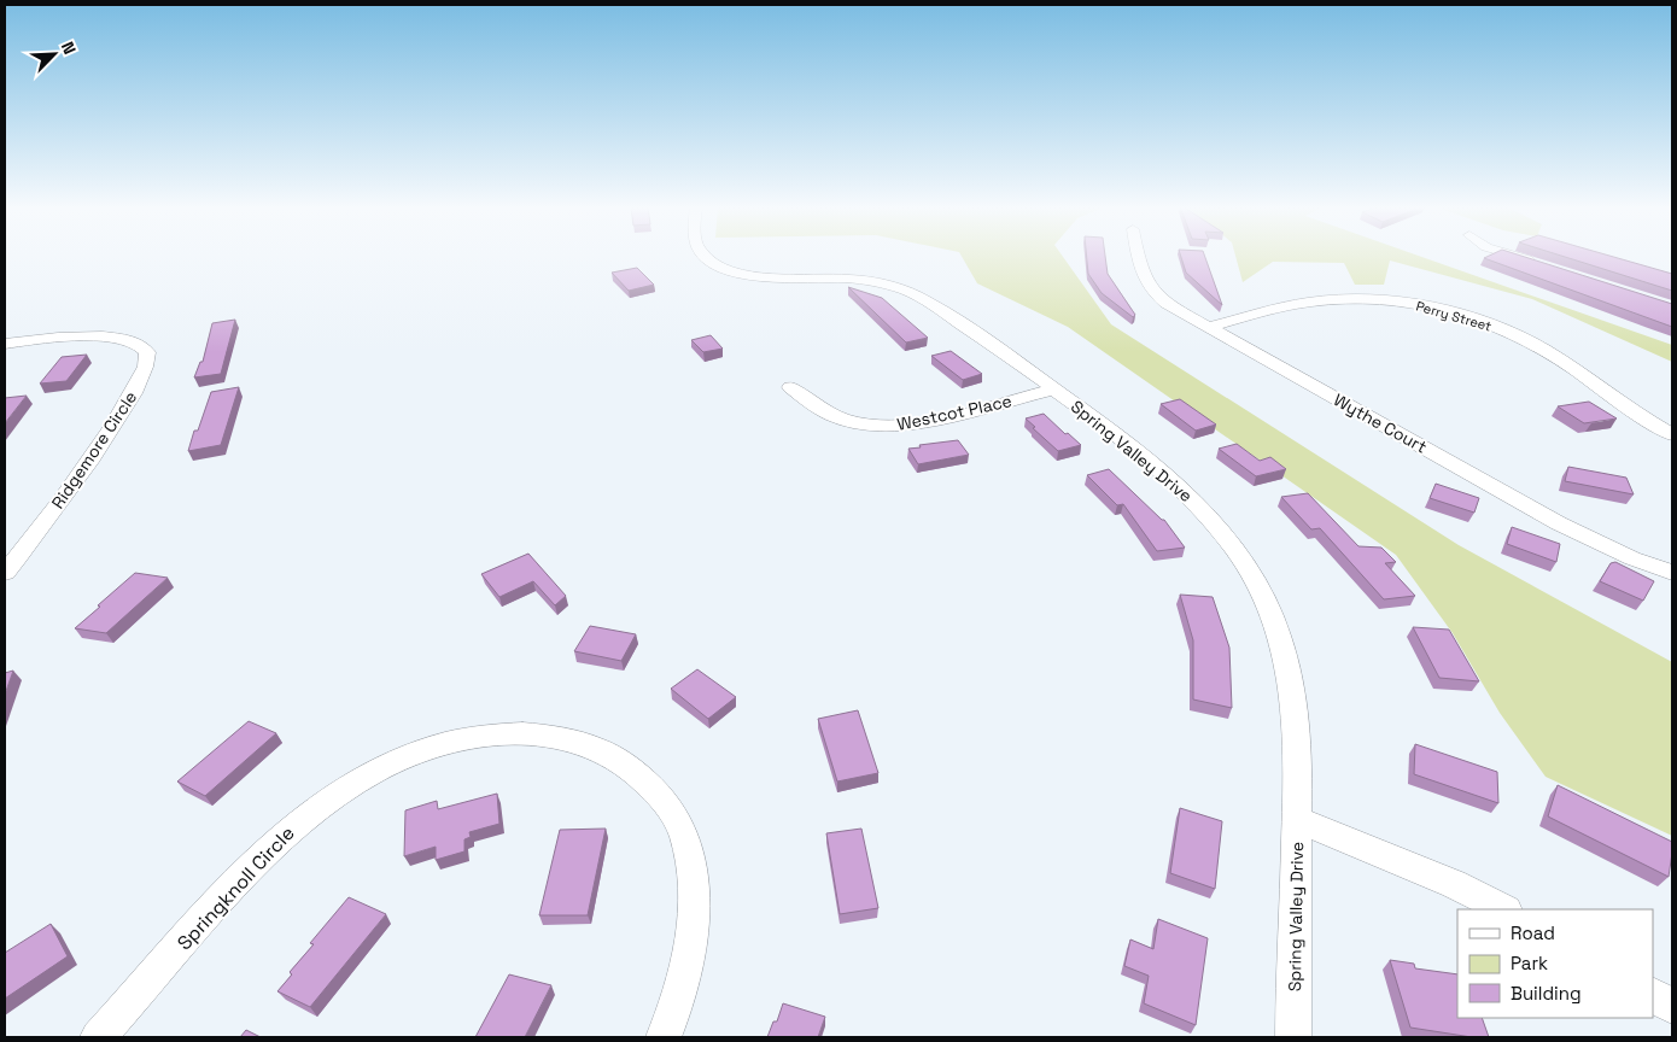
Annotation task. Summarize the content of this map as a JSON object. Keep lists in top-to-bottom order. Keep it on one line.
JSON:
{"streets":{"street":["Perry Street","Westcot Place","Wythe Court","Ridgemore Circle","Spring Valley Drive","Springknoll Circle"]},"crossings":[["Perry Street","Wythe Court"],["Westcot Place","Spring Valley Drive"]],"legend":["Road","Park","Building"],"north":"top right"}
